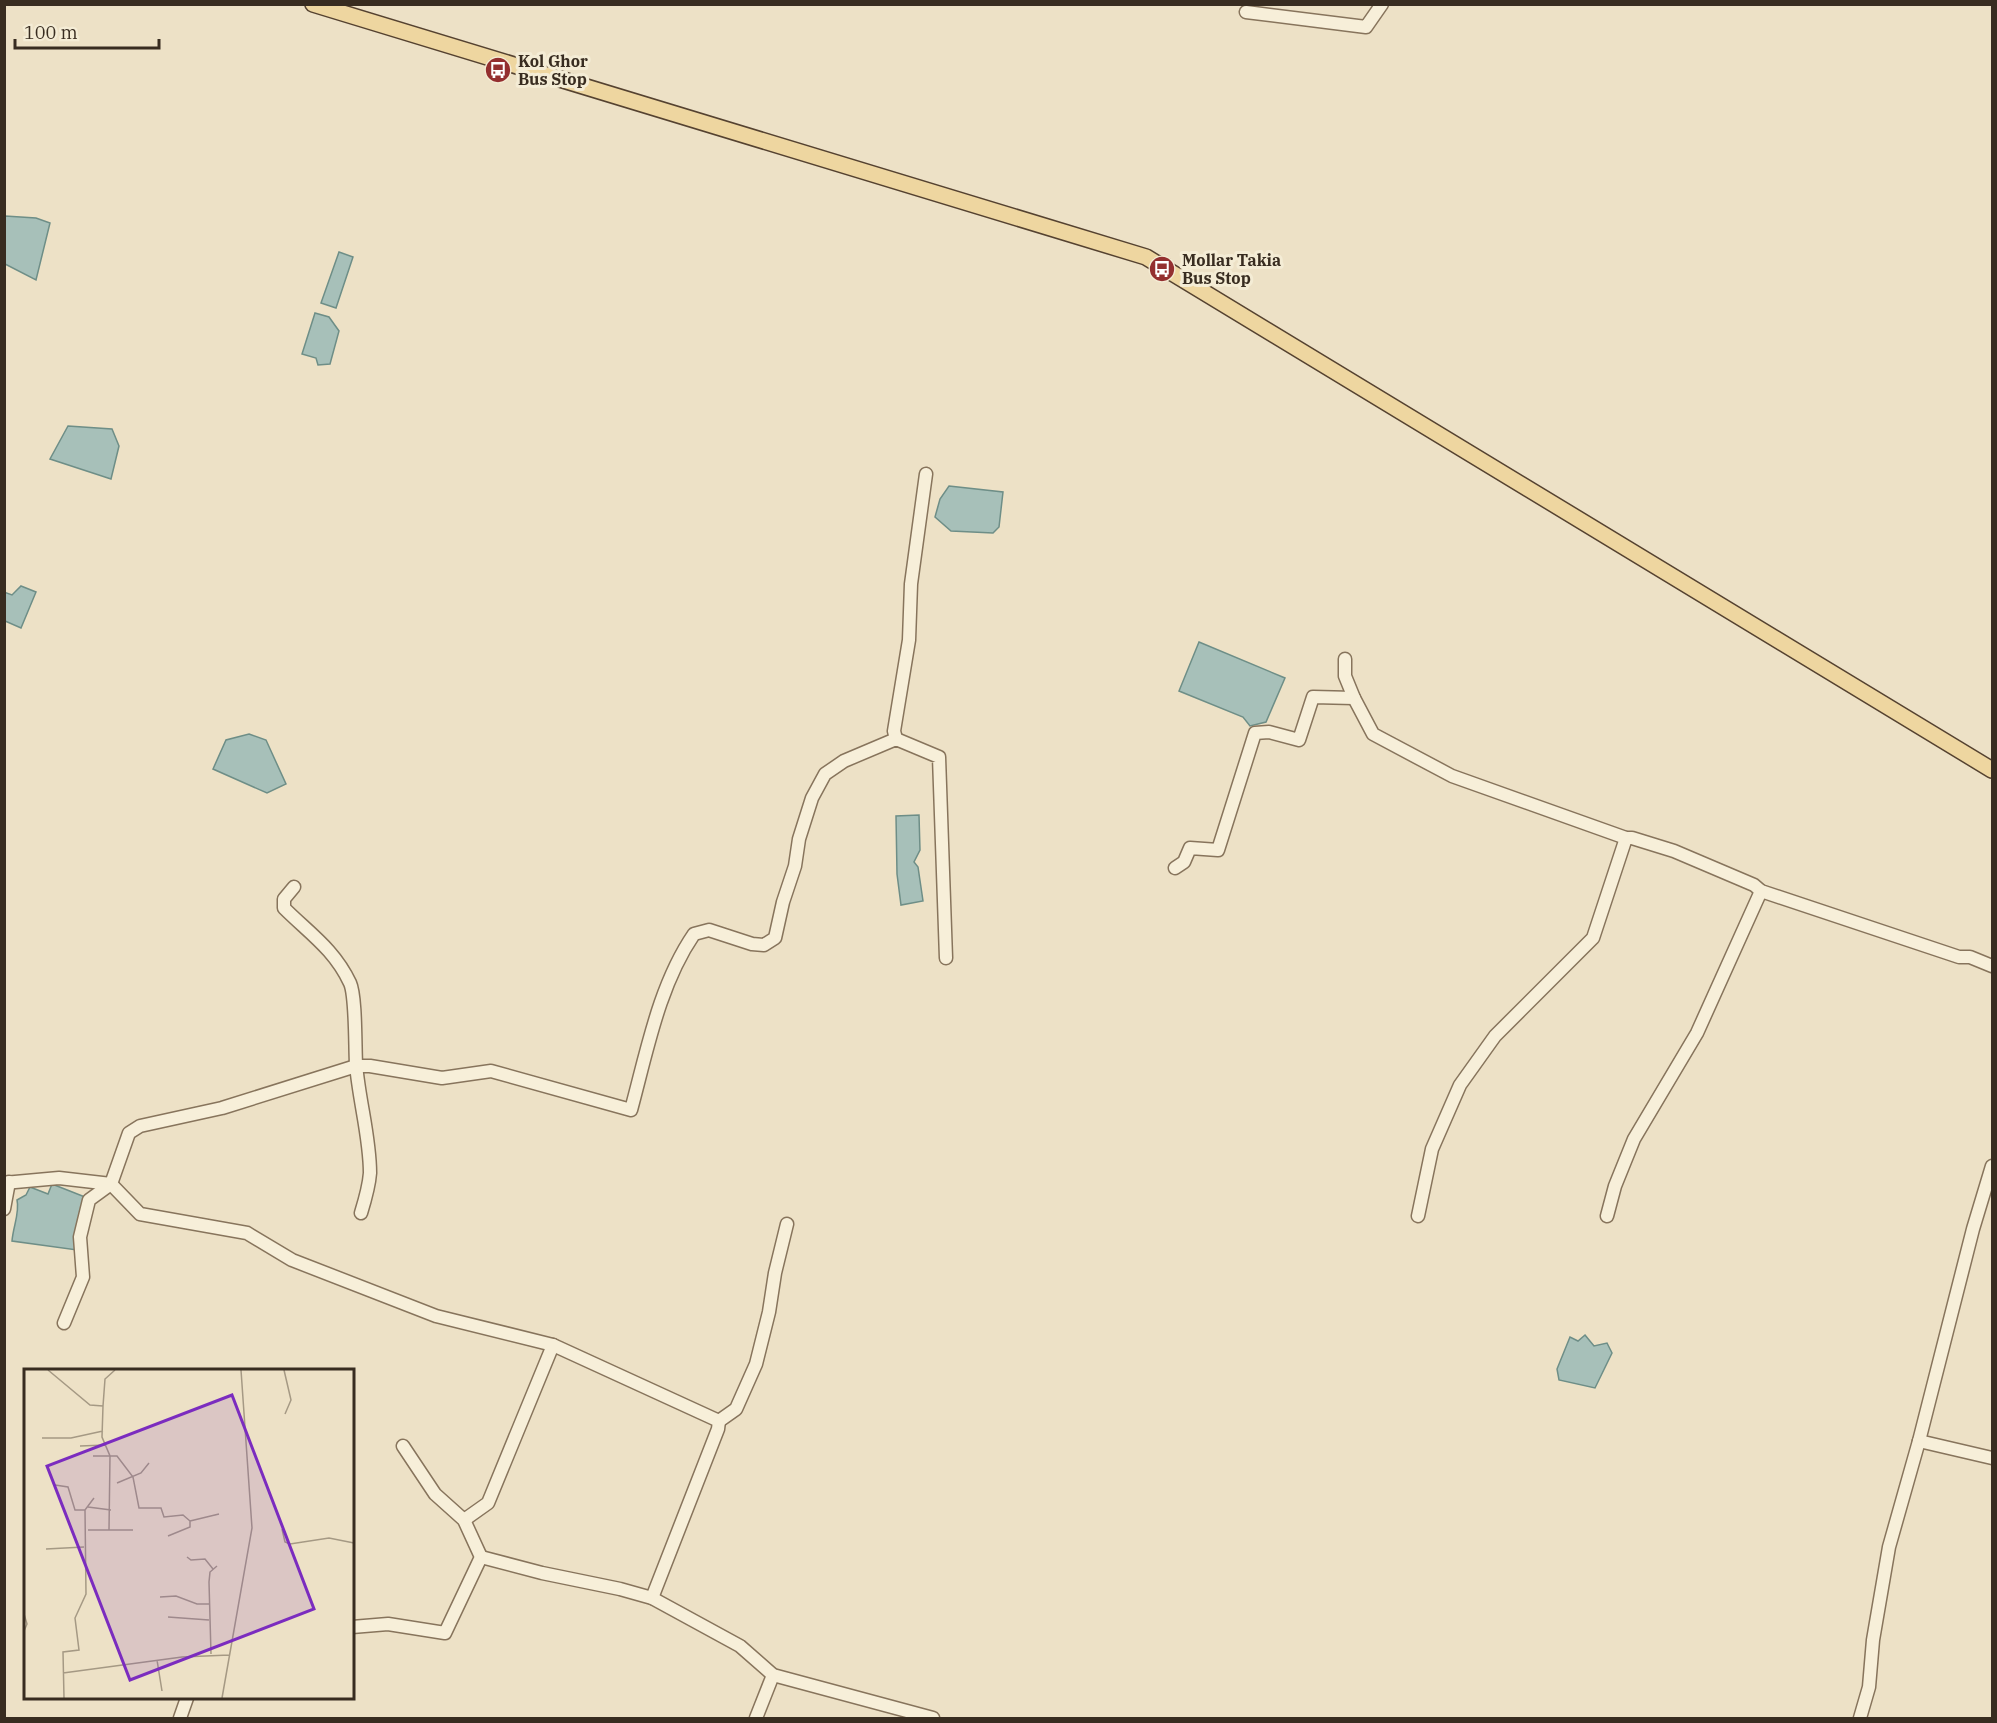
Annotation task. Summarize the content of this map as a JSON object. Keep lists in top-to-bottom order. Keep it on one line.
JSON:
{"places":{"bus stop":["Kol Ghor Bus Stop","Mollar Takia Bus Stop"]},"scale_bar":"100 m"}
